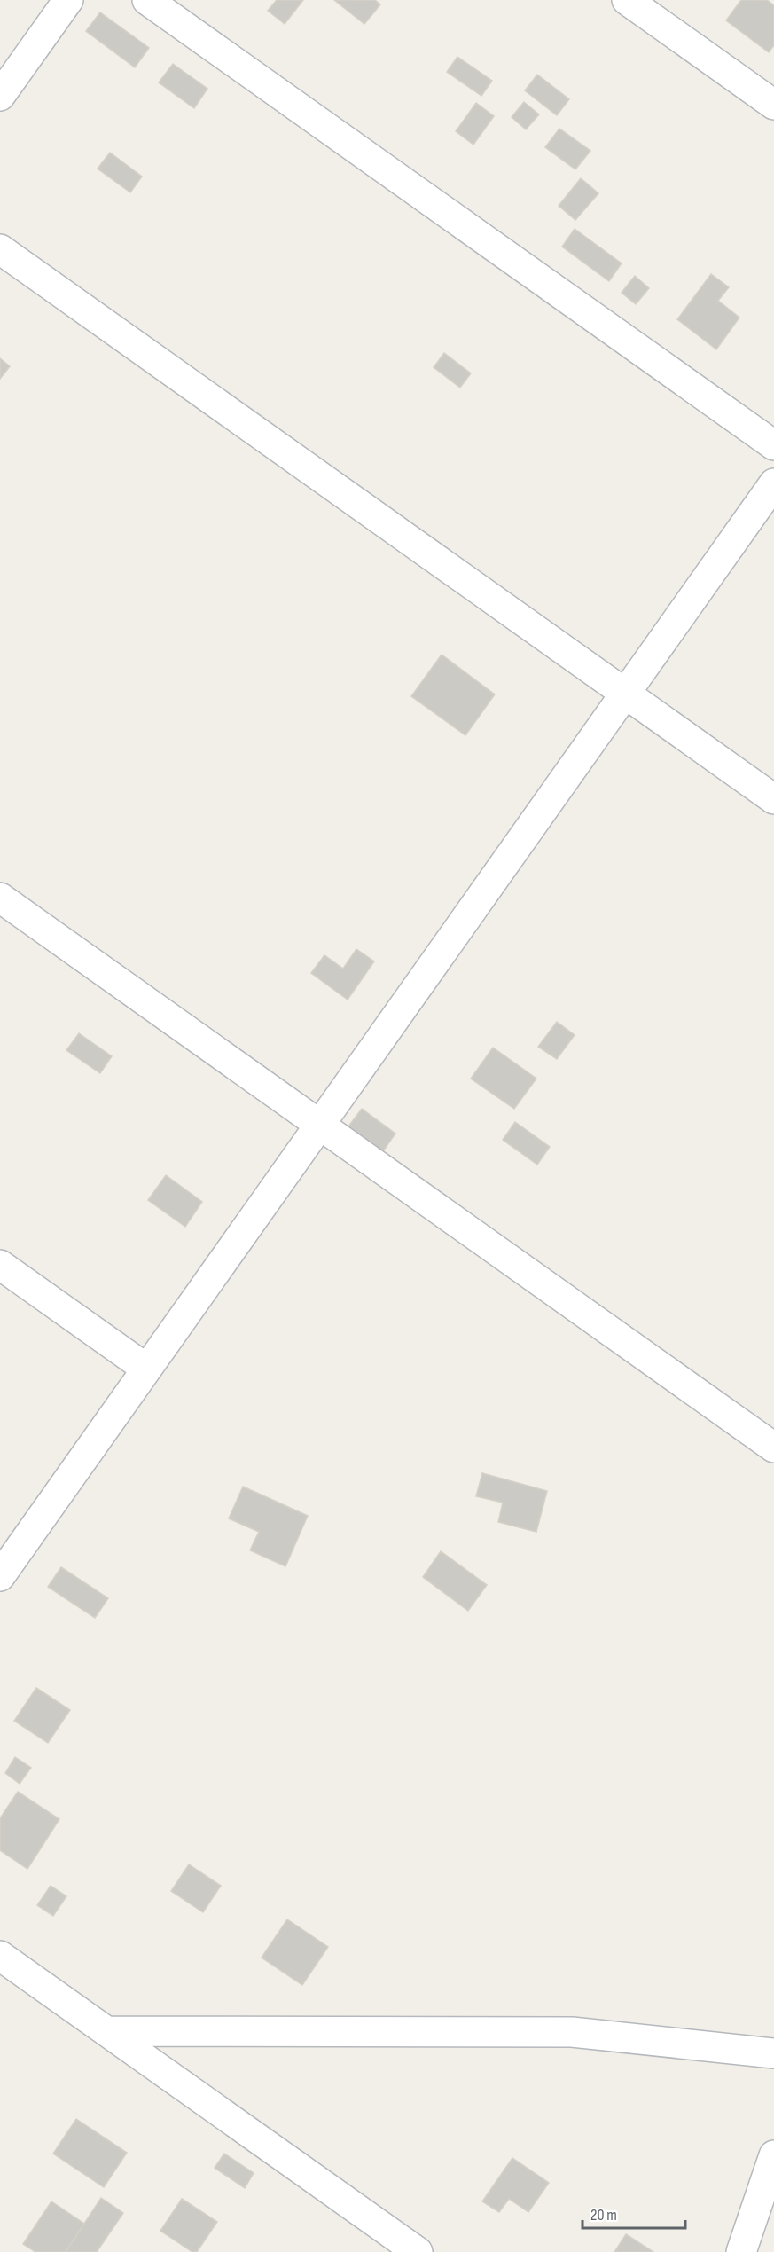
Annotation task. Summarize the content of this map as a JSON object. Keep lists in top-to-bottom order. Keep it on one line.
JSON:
{"scale_bar":"20 m"}
